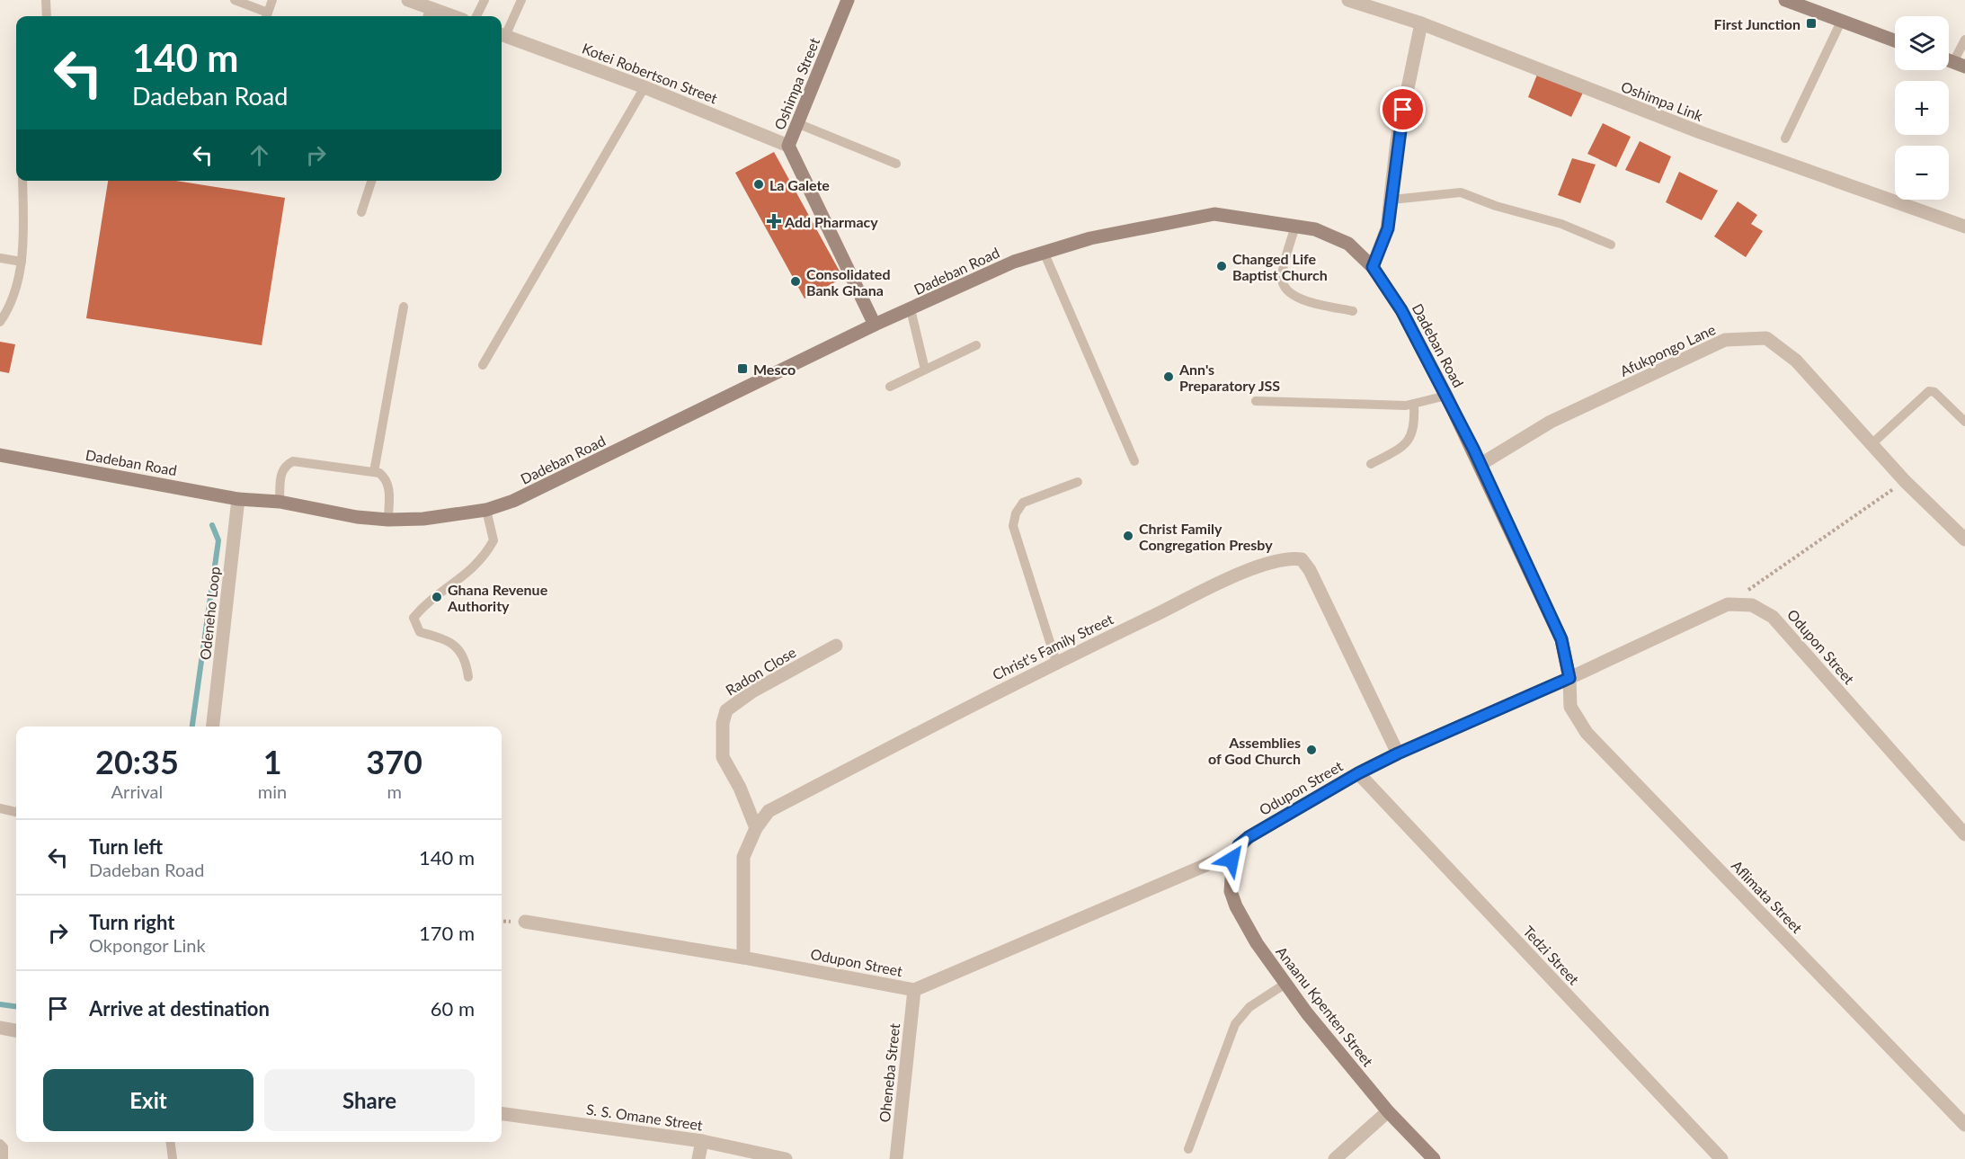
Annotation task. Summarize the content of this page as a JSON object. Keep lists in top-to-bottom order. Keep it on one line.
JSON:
{"streets":{"street":["Kotei Robertson Street","Oshimpa Street","Oshimpa Link","Dadeban Road","Afukpongo Lane","Odeneho Loop","Christ's Family Street","Odupon Street","Radon Close","Aflimata Street","Tedzi Street","Anaanu Kpenten Street","Oheneba Street","S. S. Omane Street"]},"crossings":[["Kotei Robertson Street","Oshimpa Street"],["Oshimpa Street","Dadeban Road"],["Dadeban Road","Afukpongo Lane"],["Dadeban Road","Odeneho Loop"],["Dadeban Road","Odupon Street"],["Dadeban Road","Aflimata Street"],["Christ's Family Street","Odupon Street"],["Christ's Family Street","Radon Close"],["Odupon Street","Aflimata Street"],["Odupon Street","Tedzi Street"],["Odupon Street","Anaanu Kpenten Street"],["Odupon Street","Oheneba Street"]],"places":{"transit":["First Junction","Mesco"],"other":["La Galete","Changed Life Baptist Church","Consolidated Bank Ghana","Ann's Preparatory JSS","Christ Family Congregation Presby","Ghana Revenue Authority","Assemblies of God Church"],"health":["Add Pharmacy"]},"page":{"map_buttons":["+","−"],"turn":["140 m","Dadeban Road"],"eta":["20:35","Arrival","1","min","370","m"],"list":[{"name":"Turn left","note":"Dadeban Road","value":"140 m"},{"name":"Turn right","note":"Okpongor Link","value":"170 m"},{"name":"Arrive at destination","value":"60 m"}],"buttons":["Exit","Share"]}}
